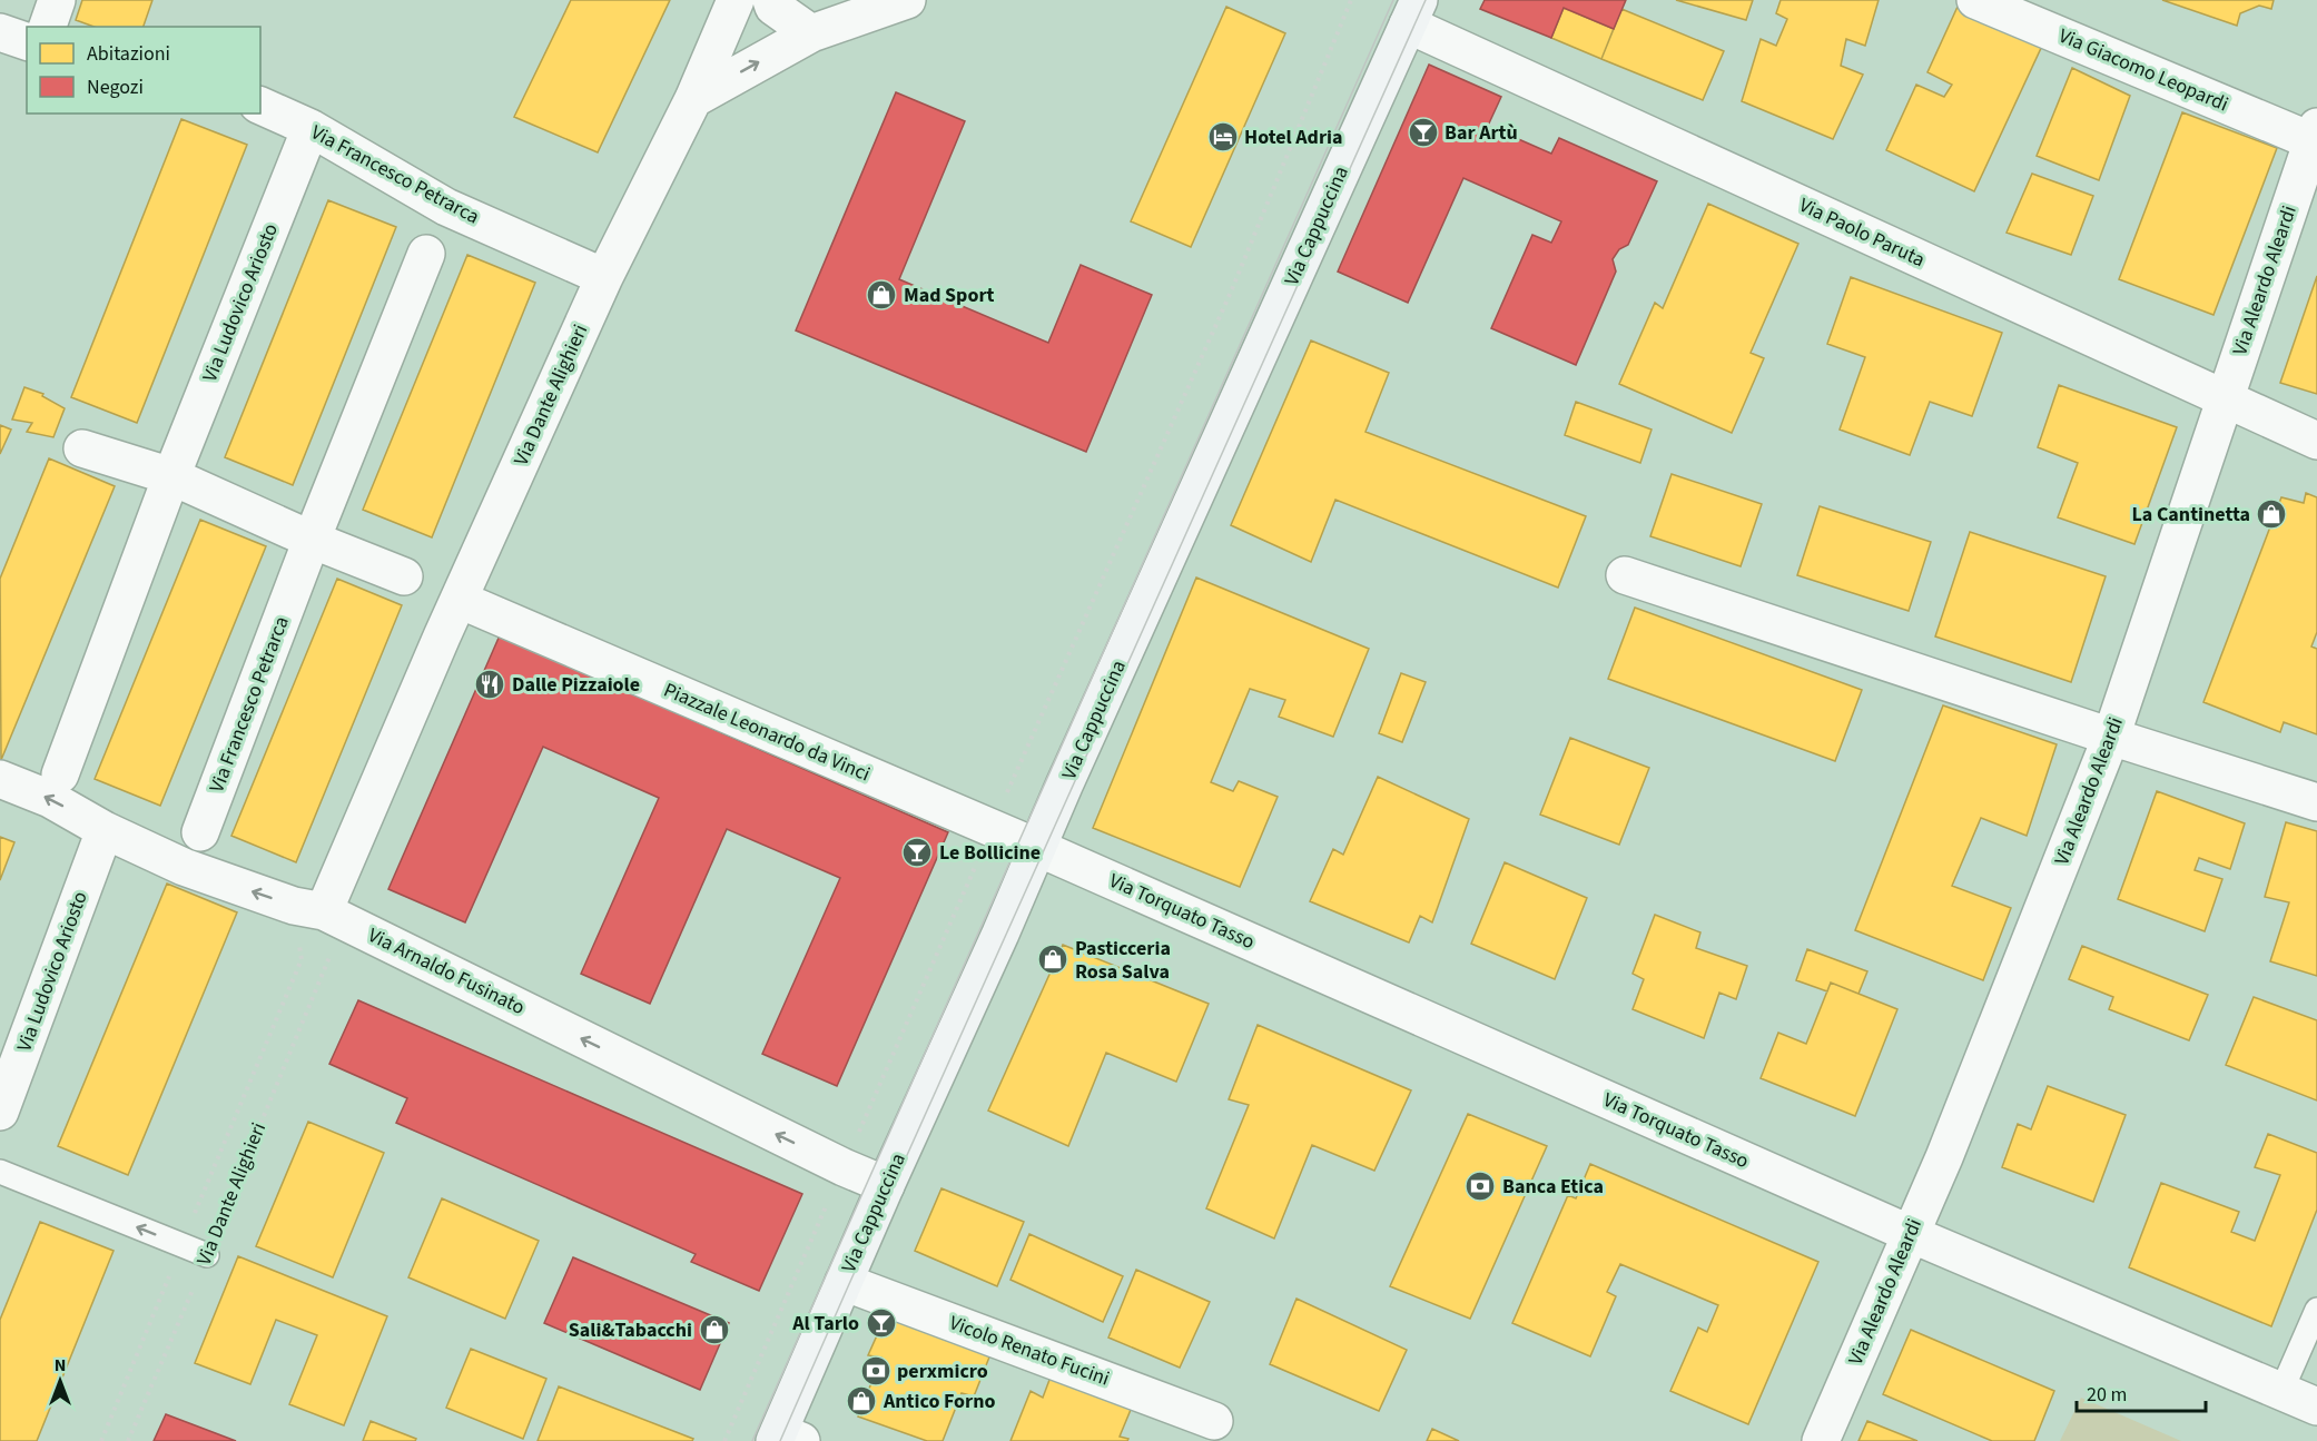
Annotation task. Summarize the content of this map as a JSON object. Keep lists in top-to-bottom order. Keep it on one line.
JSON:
{"streets":{"street":["Via Giacomo Leopardi","Via Francesco Petrarca","Via Cappuccina","Via Paolo Paruta","Via Aleardo Aleardi","Via Ludovico Ariosto","Via Dante Alighieri","Piazzale Leonardo da Vinci","Via Torquato Tasso","Via Arnaldo Fusinato","Vicolo Renato Fucini"]},"crossings":[["Via Giacomo Leopardi","Via Aleardo Aleardi"],["Via Francesco Petrarca","Via Ludovico Ariosto"],["Via Francesco Petrarca","Via Dante Alighieri"],["Via Cappuccina","Via Paolo Paruta"],["Via Cappuccina","Piazzale Leonardo da Vinci"],["Via Cappuccina","Via Torquato Tasso"],["Via Cappuccina","Via Arnaldo Fusinato"],["Via Cappuccina","Vicolo Renato Fucini"],["Via Paolo Paruta","Via Aleardo Aleardi"],["Via Aleardo Aleardi","Via Torquato Tasso"],["Via Ludovico Ariosto","Via Arnaldo Fusinato"],["Via Dante Alighieri","Piazzale Leonardo da Vinci"],["Via Dante Alighieri","Via Arnaldo Fusinato"],["Piazzale Leonardo da Vinci","Via Torquato Tasso"]],"one_way":["Via Arnaldo Fusinato"],"places":{"bar":["Bar Artù","Le Bollicine","Al Tarlo"],"hotel":["Hotel Adria"],"shop":["Mad Sport","La Cantinetta","Pasticceria Rosa Salva","Sali&Tabacchi","Antico Forno"],"restaurant":["Dalle Pizzaiole"],"bank":["Banca Etica","perxmicro"]},"legend":["Abitazioni","Negozi"],"scale_bar":"20 m","north":"top"}
